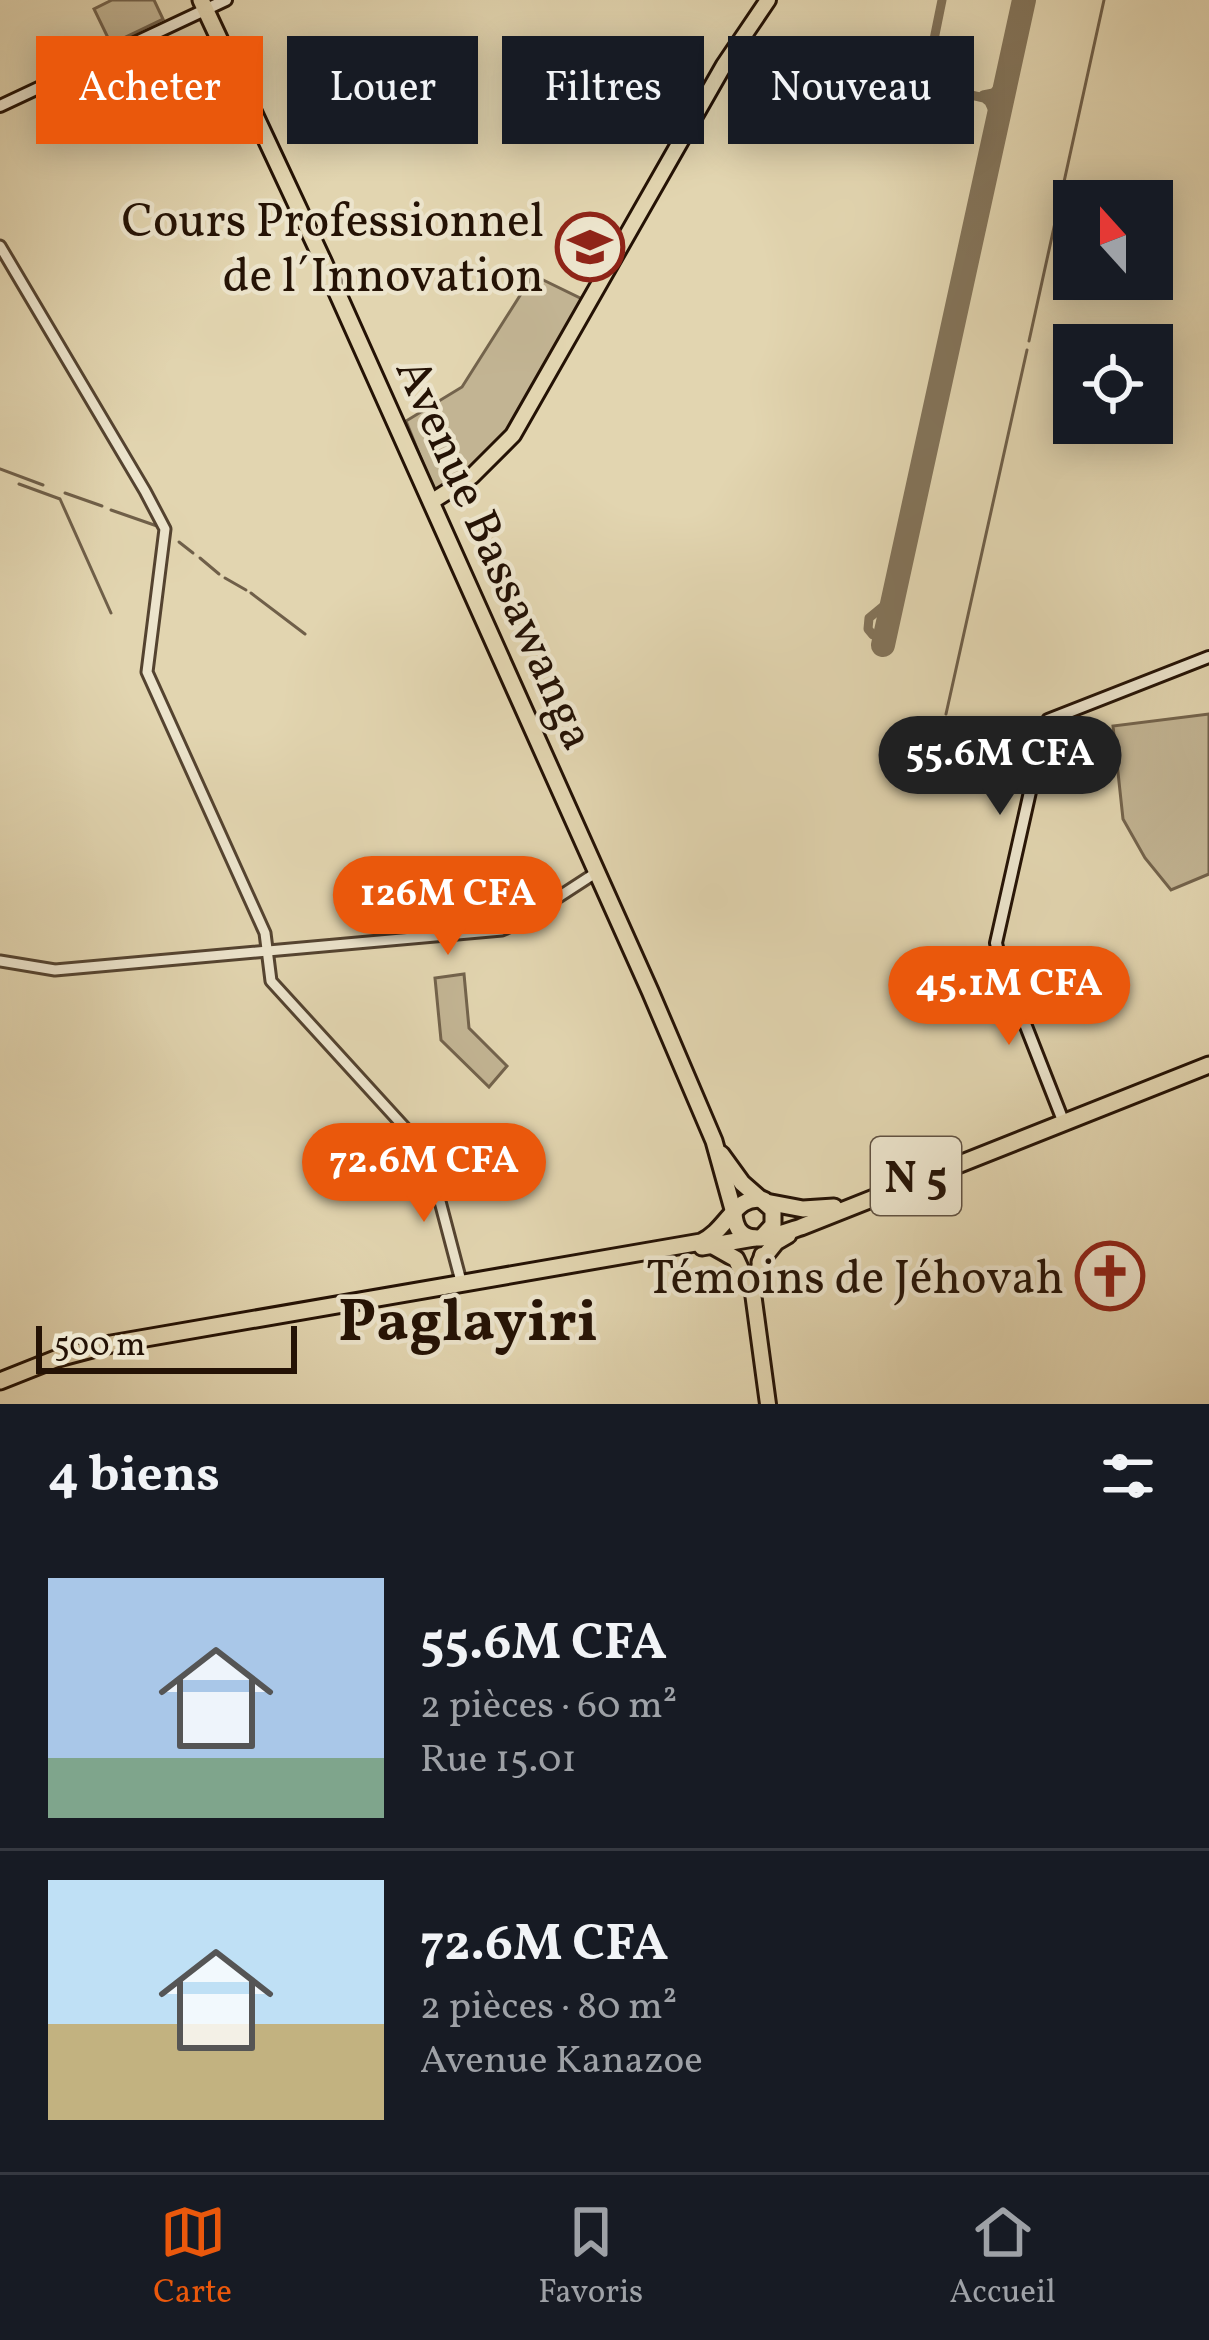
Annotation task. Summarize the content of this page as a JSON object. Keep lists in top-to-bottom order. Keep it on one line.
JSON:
{"streets":{"highway":["Avenue Bassawanga","N 5"]},"crossings":[["Avenue Bassawanga","N 5"]],"districts":["Paglayiri"],"places":{"school or university":["Cours Professionnel de l´Innovation"],"church":["Témoins de Jéhovah"]},"scale_bar":"500 m","north":"top","page":{"chip":["Acheter","Louer","Filtres","Nouveau"],"price":["55.6M CFA","126M CFA","45.1M CFA","72.6M CFA"],"scale":"500 m","heading":"4 biens","list":[{"name":"55.6M CFA","note":"2 pièces · 60 m² · Rue 15.01"},{"name":"72.6M CFA","note":"2 pièces · 80 m² · Avenue Kanazoe"}],"tabs":["Carte","Favoris","Accueil"]}}
